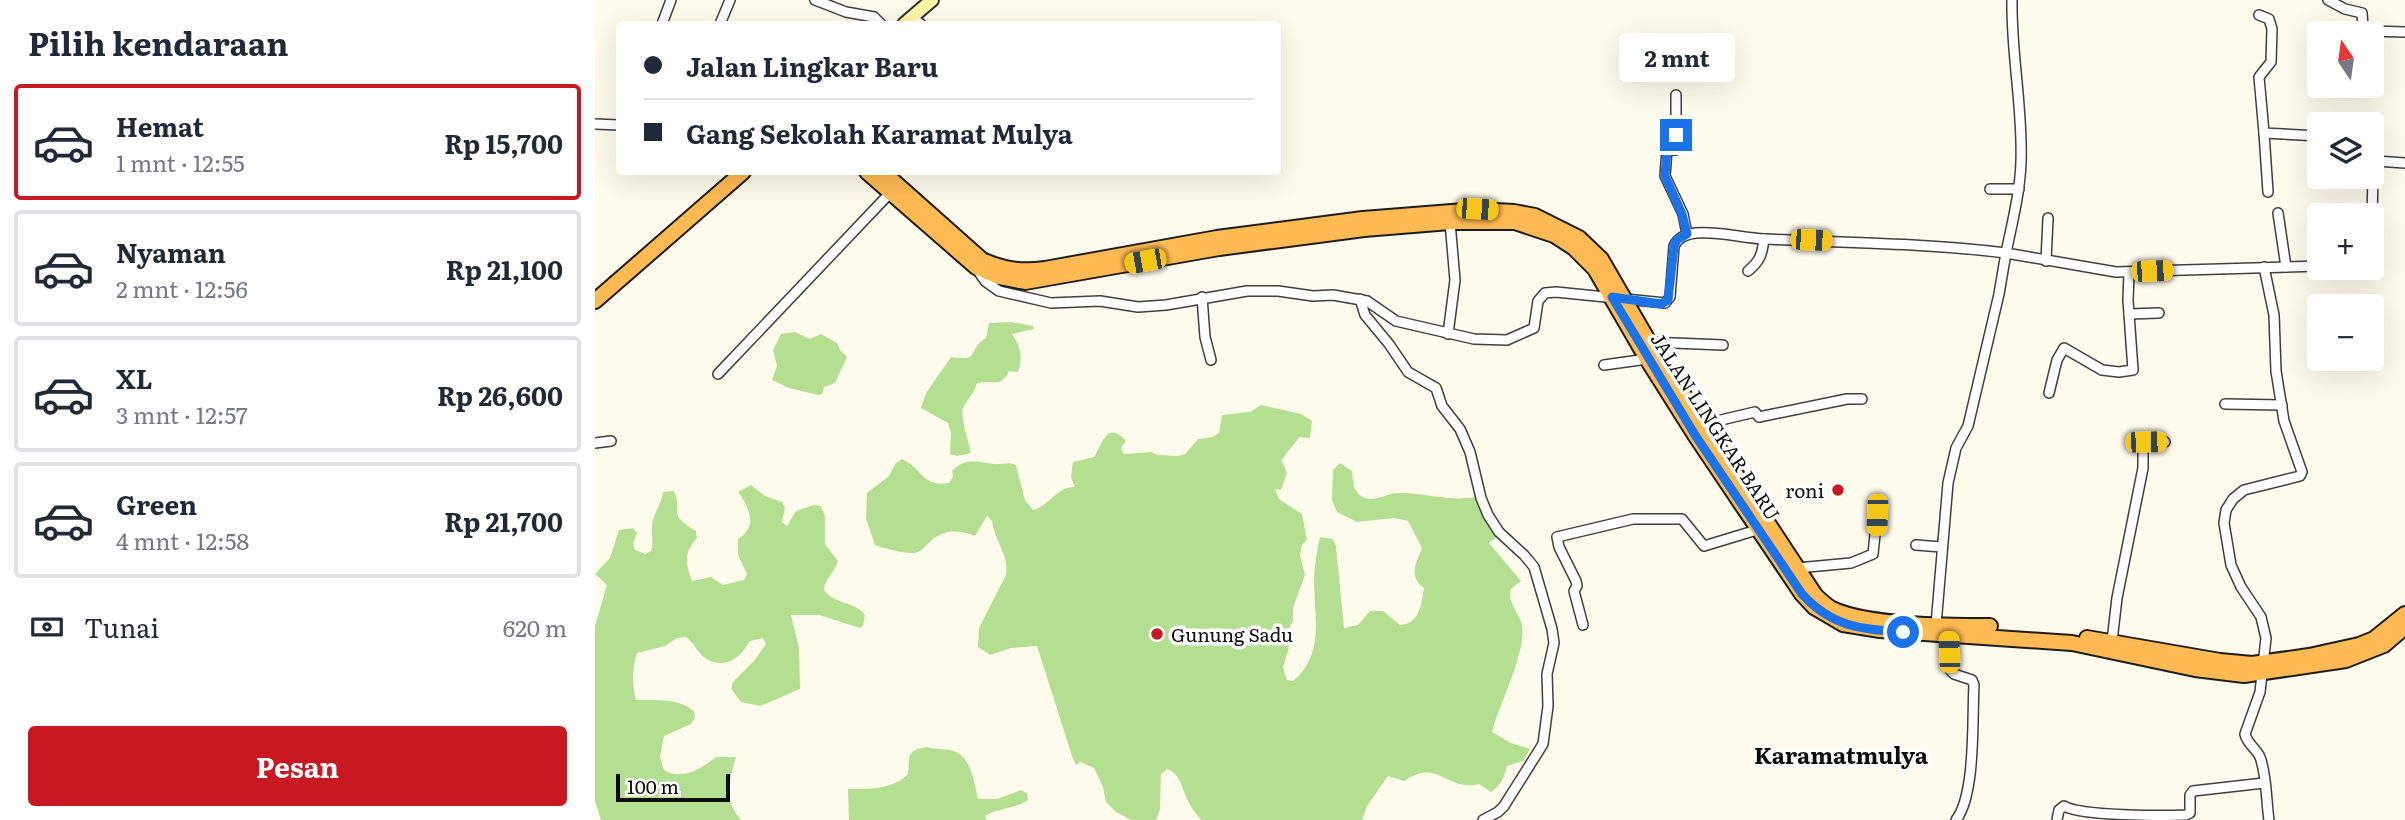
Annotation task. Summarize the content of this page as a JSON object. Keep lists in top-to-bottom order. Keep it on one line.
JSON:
{"streets":{"highway":["JALAN LINGKAR BARU"]},"districts":["Karamatmulya"],"places":["roni","Gunung Sadu"],"scale_bar":"100 m","north":"top","page":{"heading":"Pilih kendaraan","map_buttons":["+","−"],"banner":["Jalan Lingkar Baru","Gang Sekolah Karamat Mulya"],"bubble":"2 mnt","list":[{"name":"Hemat","note":"1 mnt · 12:55","value":"Rp 15,700"},{"name":"Nyaman","note":"2 mnt · 12:56","value":"Rp 21,100"},{"name":"XL","note":"3 mnt · 12:57","value":"Rp 26,600"},{"name":"Green","note":"4 mnt · 12:58","value":"Rp 21,700"}],"pay":["Tunai","620 m"],"buttons":"Pesan","scale":"100 m"}}
